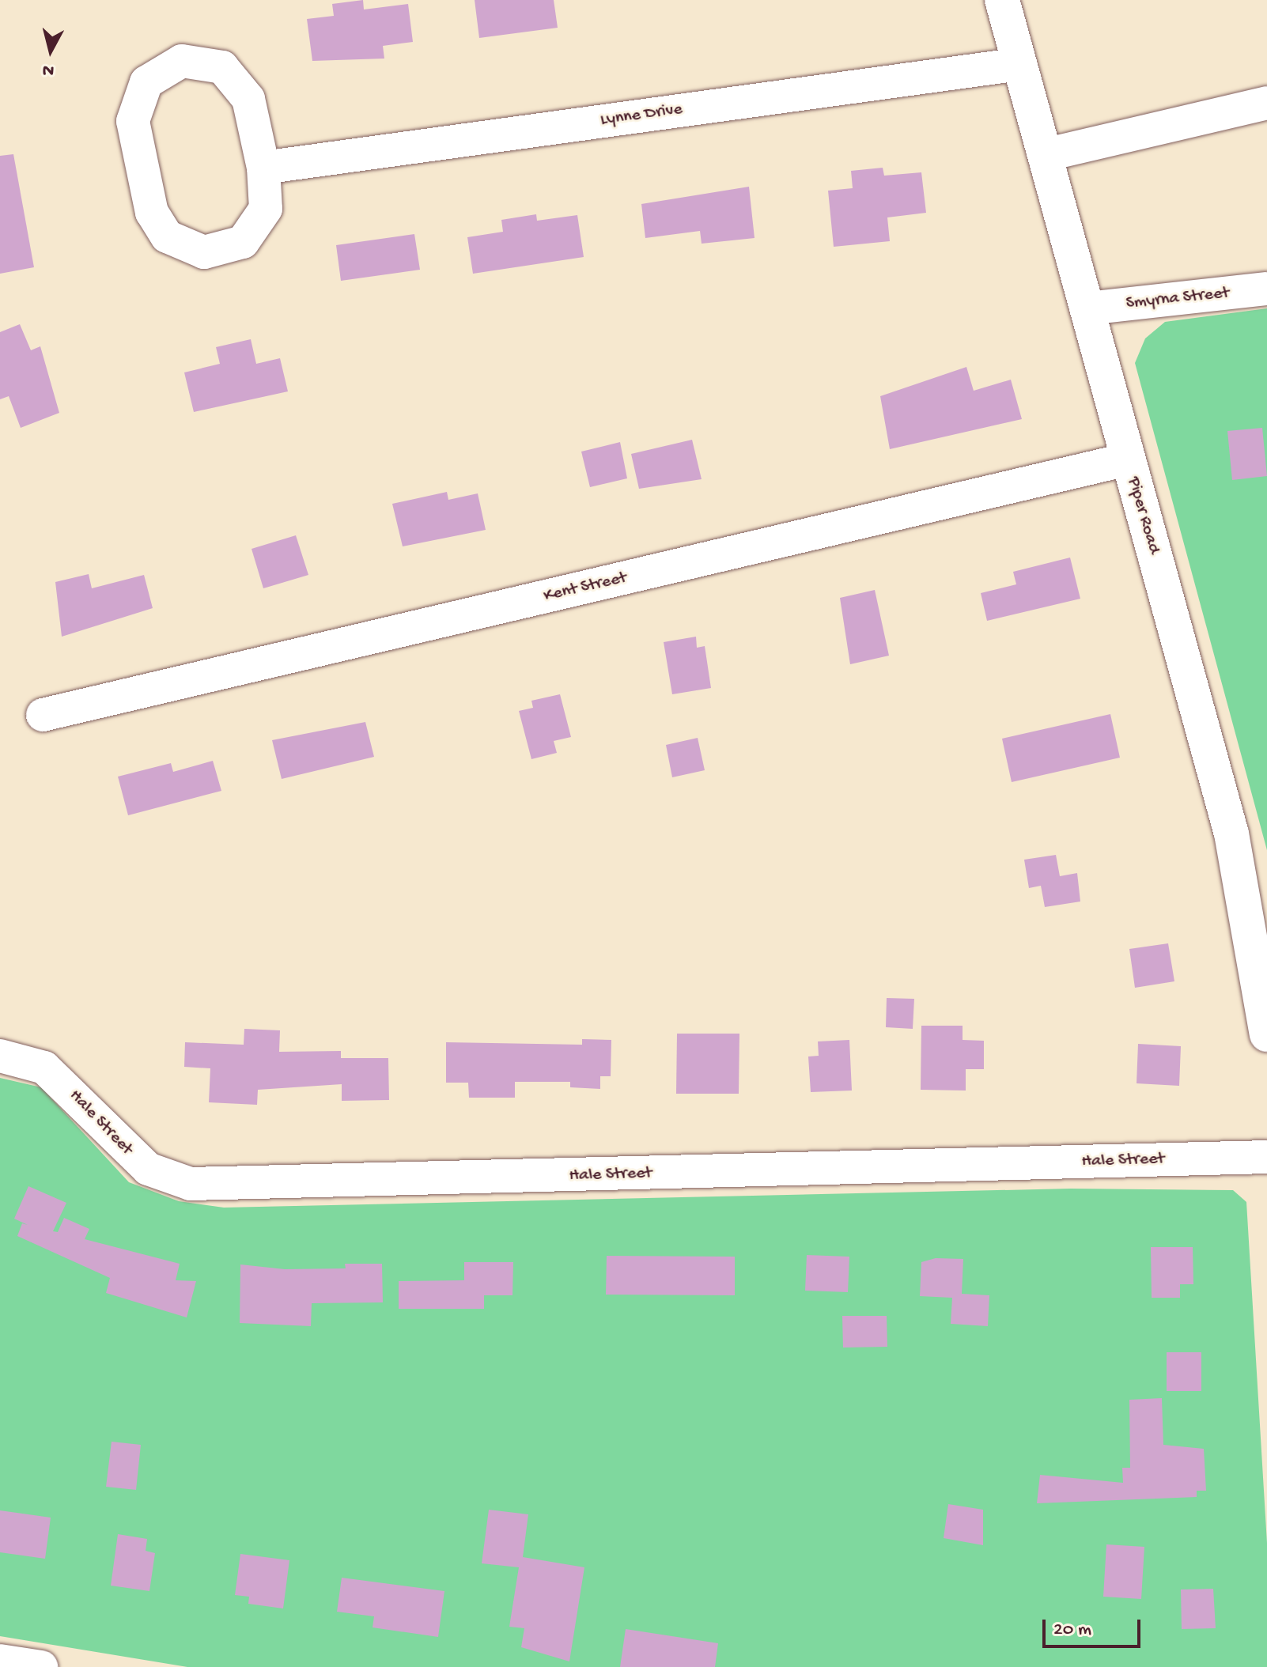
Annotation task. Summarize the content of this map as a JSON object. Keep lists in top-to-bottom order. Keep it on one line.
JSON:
{"streets":{"main road":["Piper Road"],"street":["Lynne Drive","Smyrna Street","Kent Street","Hale Street"]},"crossings":[["Lynne Drive","Piper Road"],["Smyrna Street","Piper Road"],["Piper Road","Kent Street"]],"scale_bar":"20 m","north":"bottom"}
